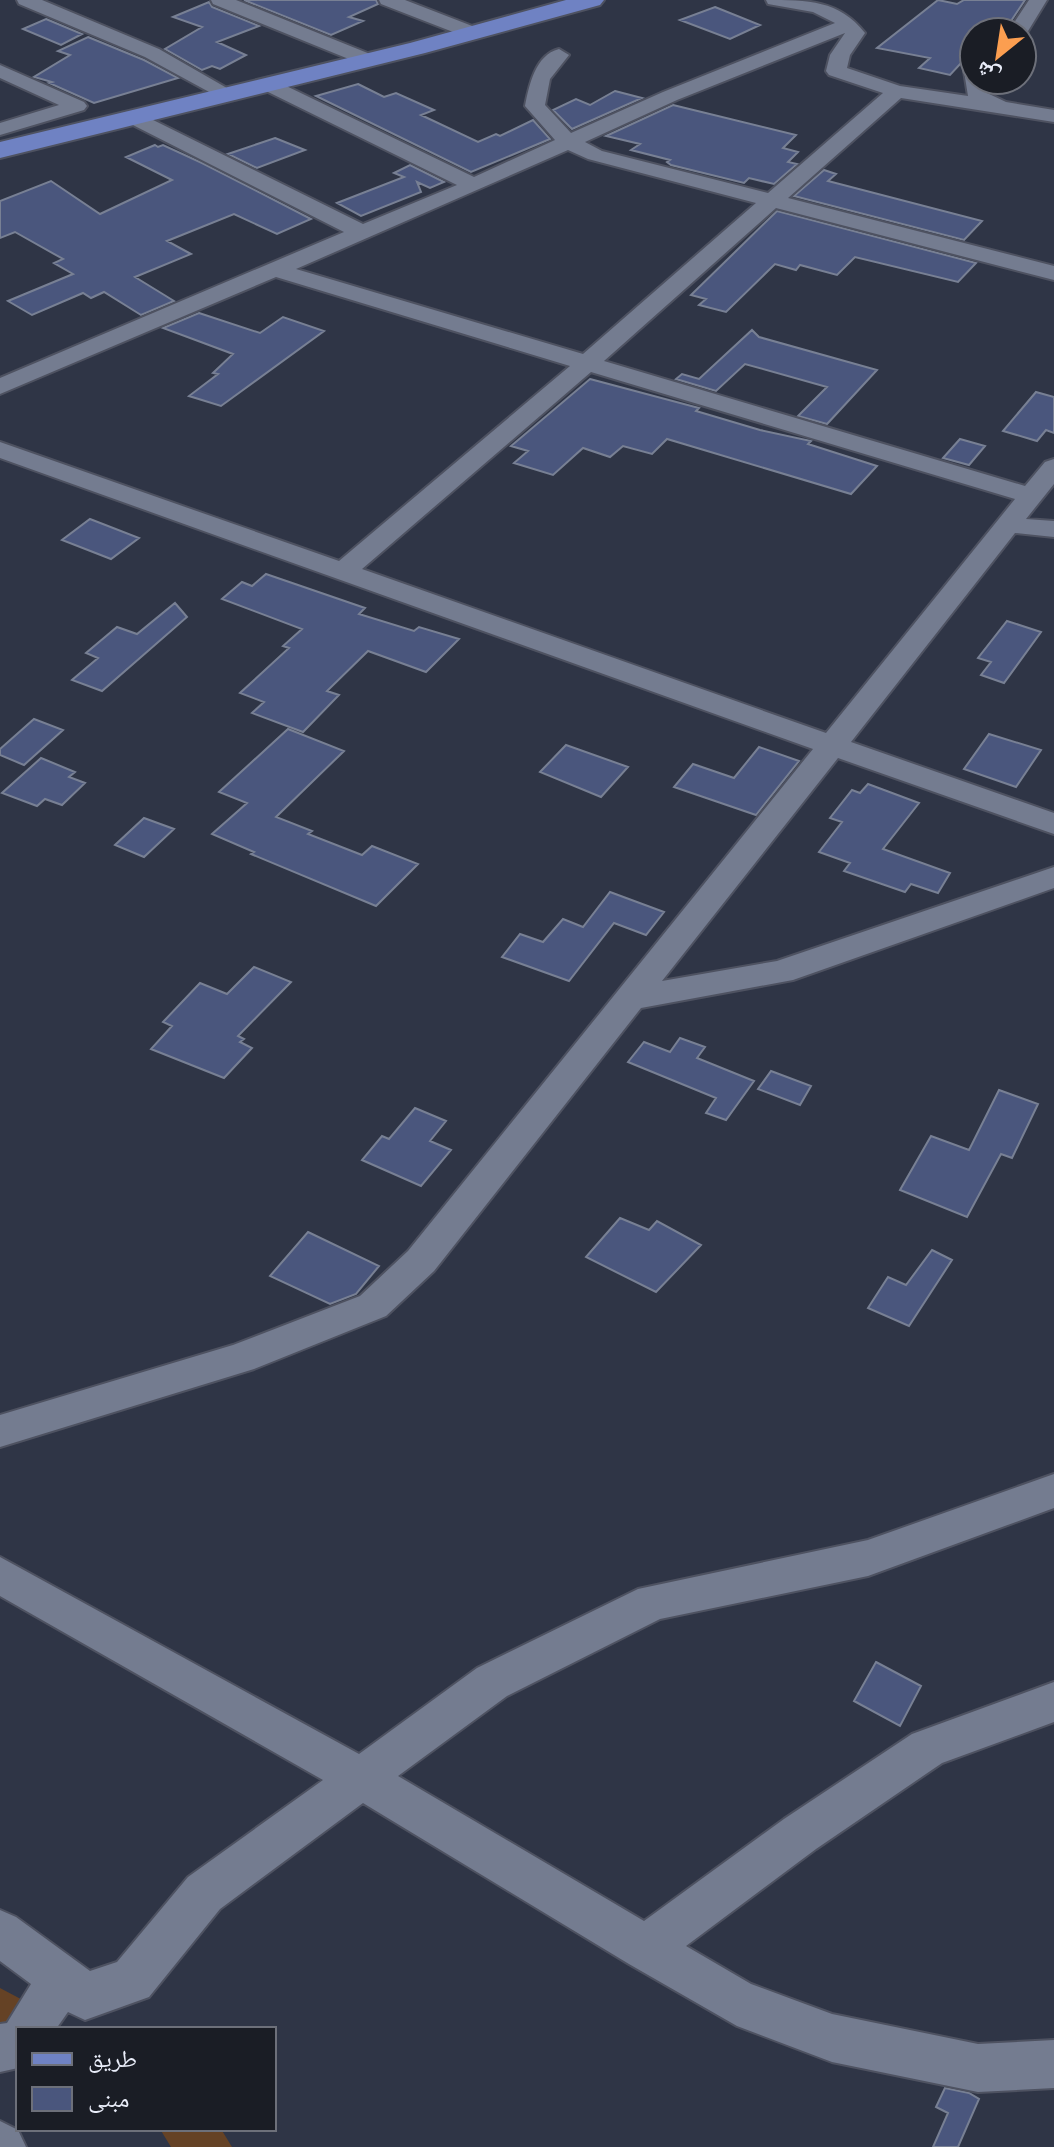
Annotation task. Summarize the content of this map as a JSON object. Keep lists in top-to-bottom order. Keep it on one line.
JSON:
{"legend":["طريق","مبنى"],"north":"bottom left"}
